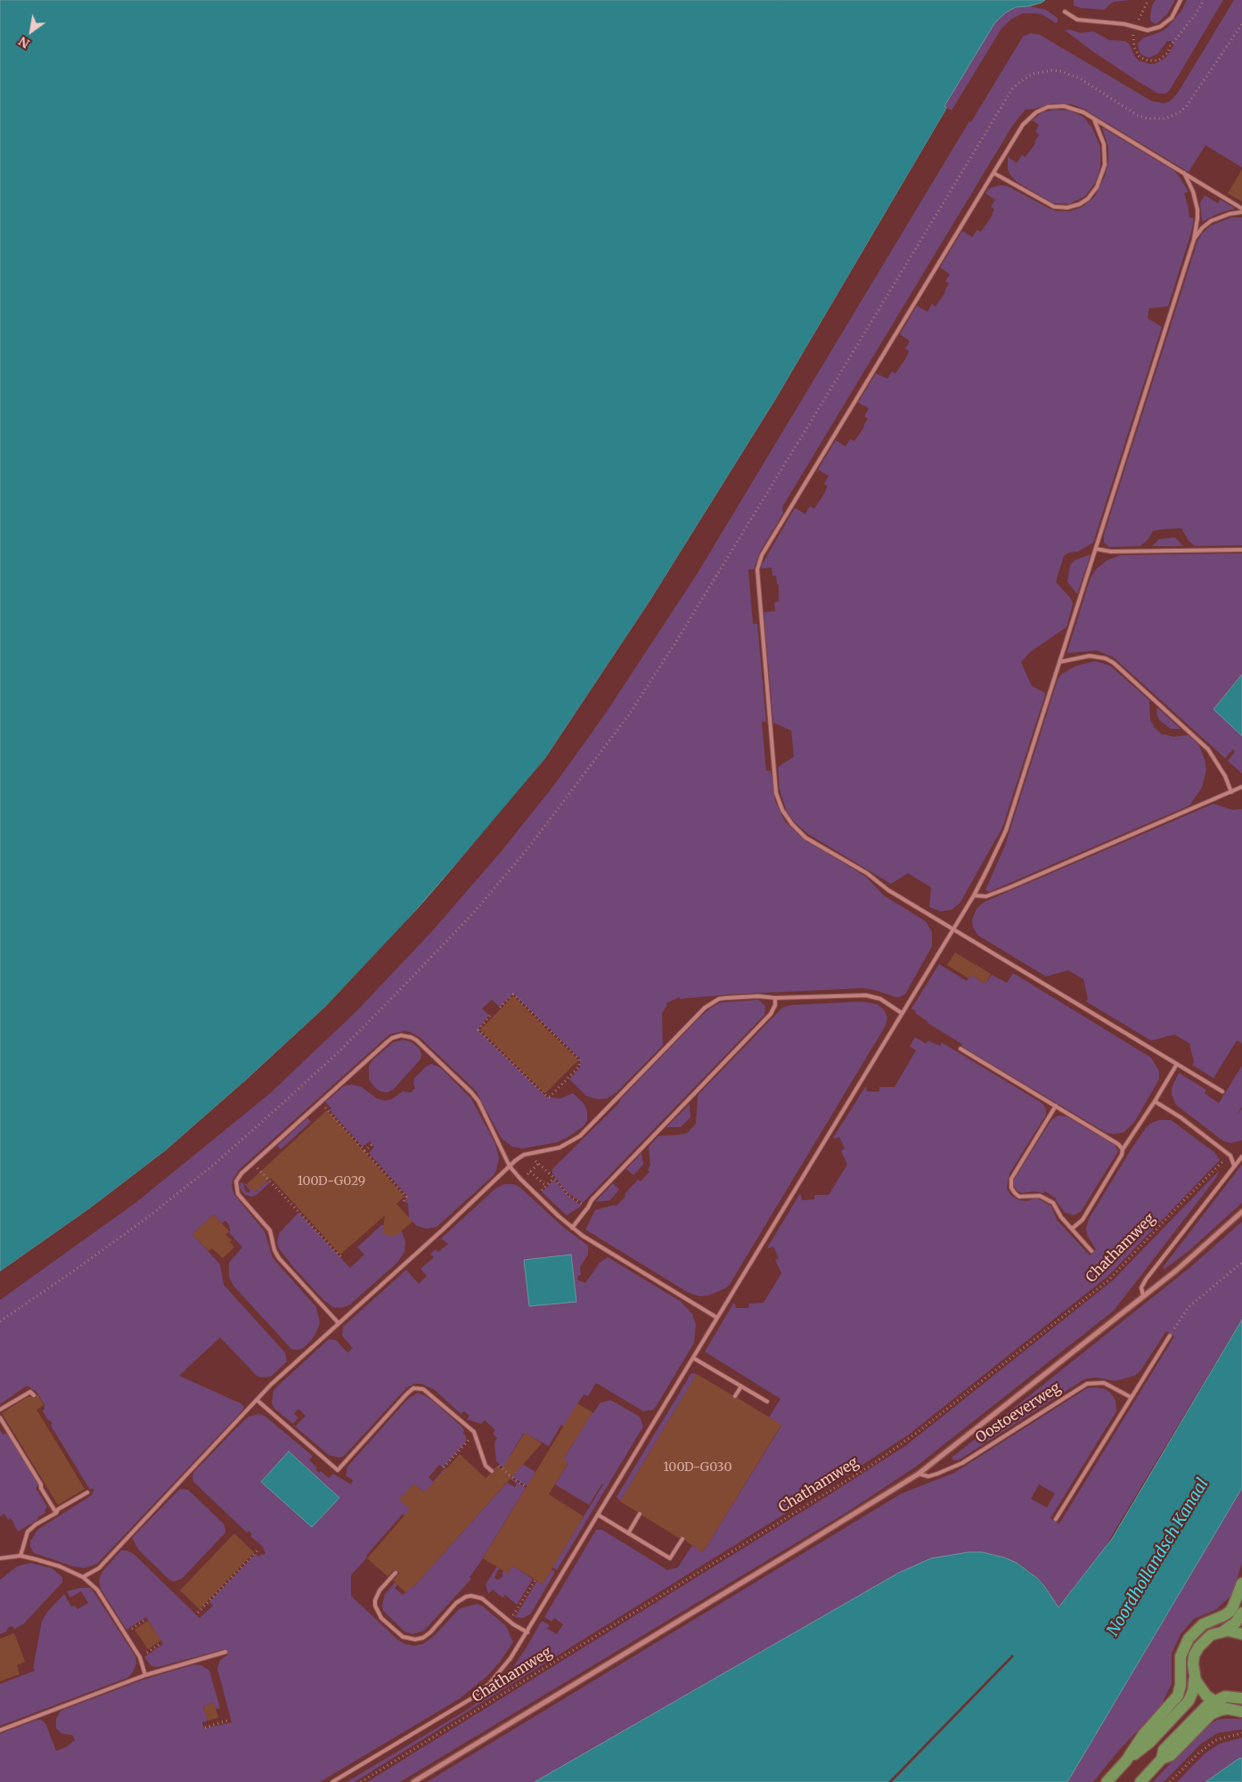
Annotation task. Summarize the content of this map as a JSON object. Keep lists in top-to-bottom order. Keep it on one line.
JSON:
{"streets":{"lane":["Oostoeverweg"],"path":["Chathamweg"]},"water":["Noordhollandsch Kanaal"],"house_numbers":["100D-G029","100D-G030"],"north":"bottom left"}
